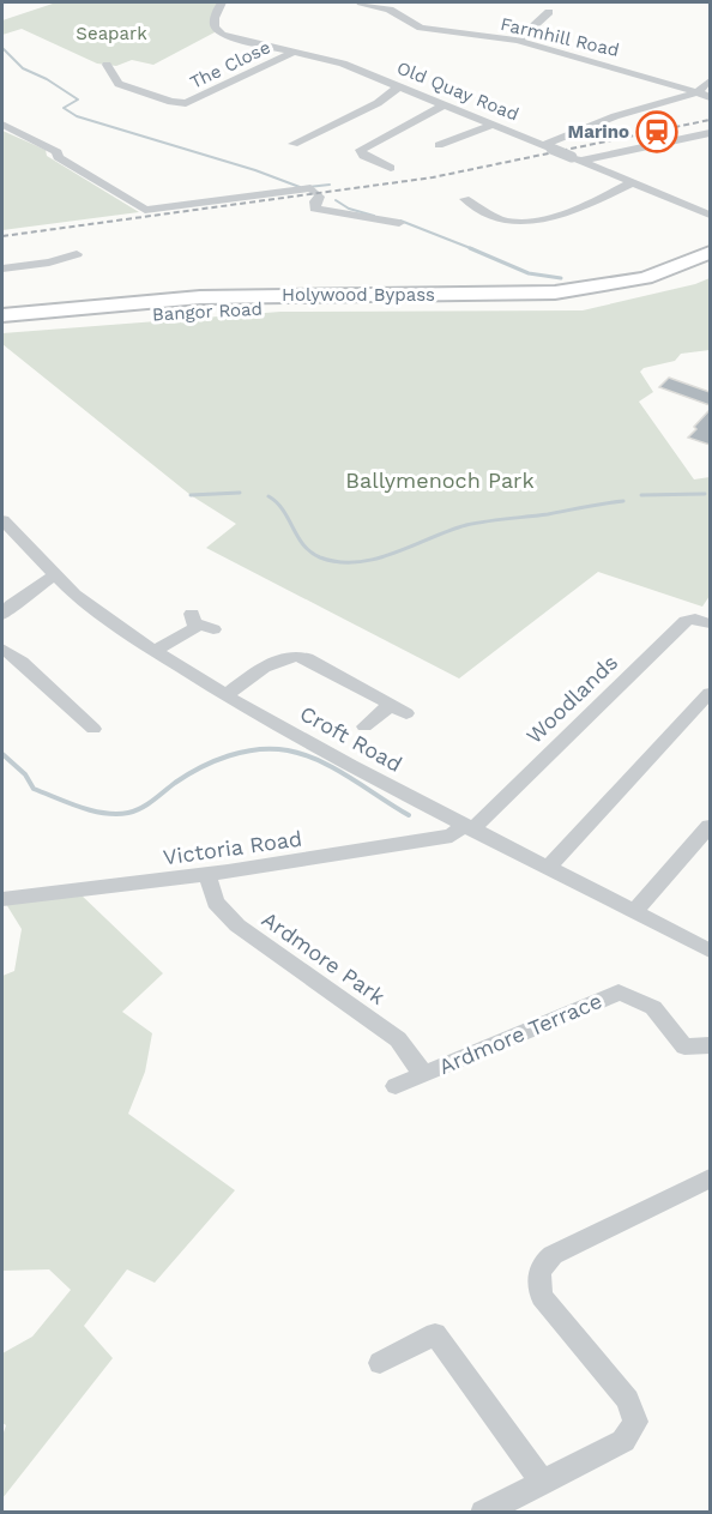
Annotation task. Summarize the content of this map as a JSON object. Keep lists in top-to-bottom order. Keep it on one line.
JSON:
{"streets":{"highway":["Holywood Bypass","Bangor Road"],"street":["Farmhill Road","The Close","Old Quay Road","Woodlands","Croft Road","Victoria Road","Ardmore Park","Ardmore Terrace"]},"crossings":[["The Close","Old Quay Road"],["Holywood Bypass","Bangor Road"],["Woodlands","Croft Road"],["Woodlands","Victoria Road"],["Croft Road","Victoria Road"],["Victoria Road","Ardmore Park"],["Ardmore Park","Ardmore Terrace"]],"parks":["Seapark","Ballymenoch Park"],"places":{"station":["Marino"]}}
